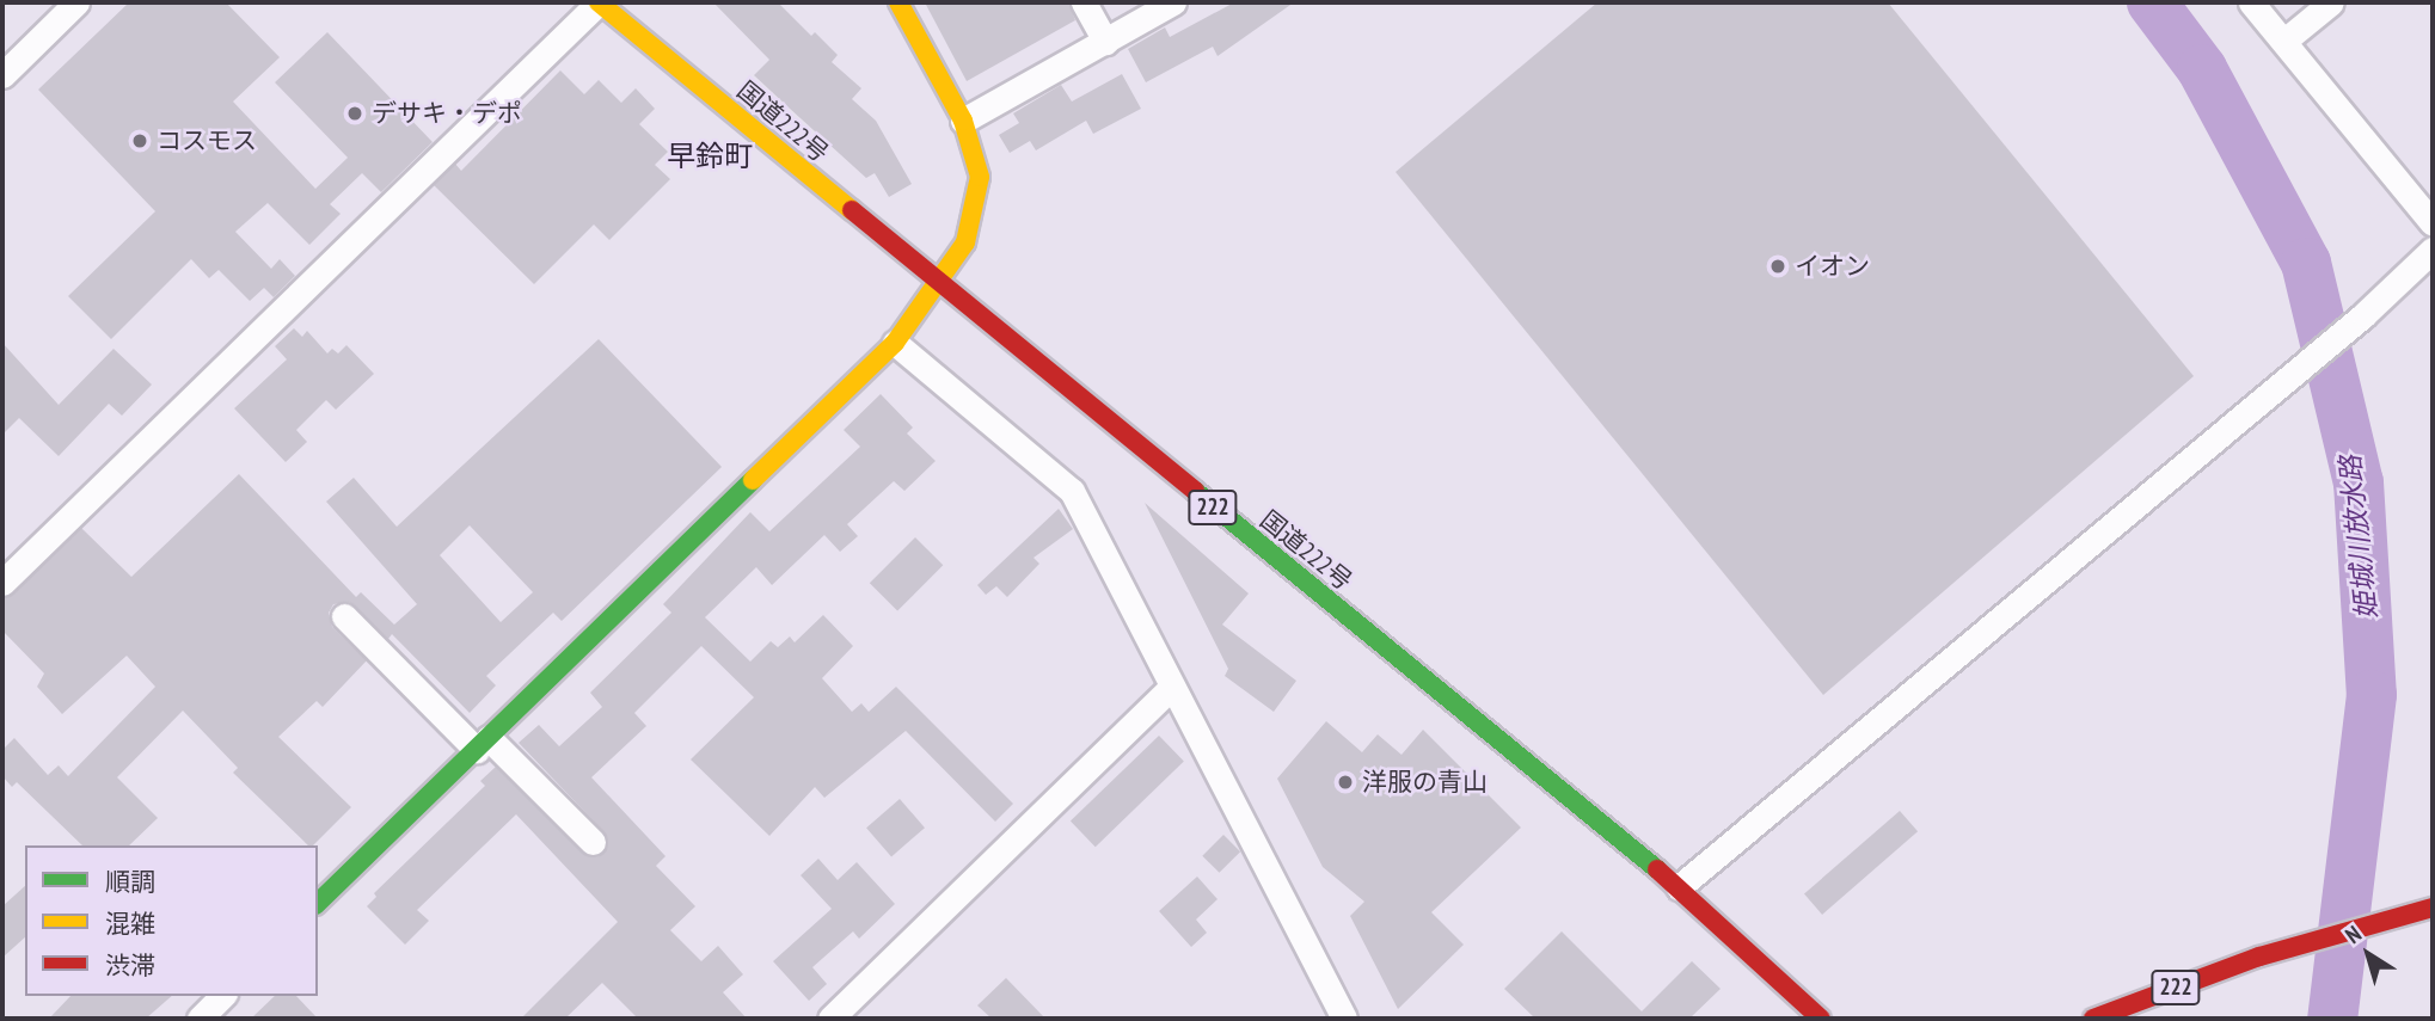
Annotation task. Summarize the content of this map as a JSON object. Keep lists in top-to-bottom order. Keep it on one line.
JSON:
{"streets":{"main road":["国道222号","222"]},"districts":["早鈴町"],"water":["姫城川放水路"],"places":["デサキ・デポ","コスモス","イオン","洋服の青山"],"legend":["順調","混雑","渋滞"],"north":"top left"}
